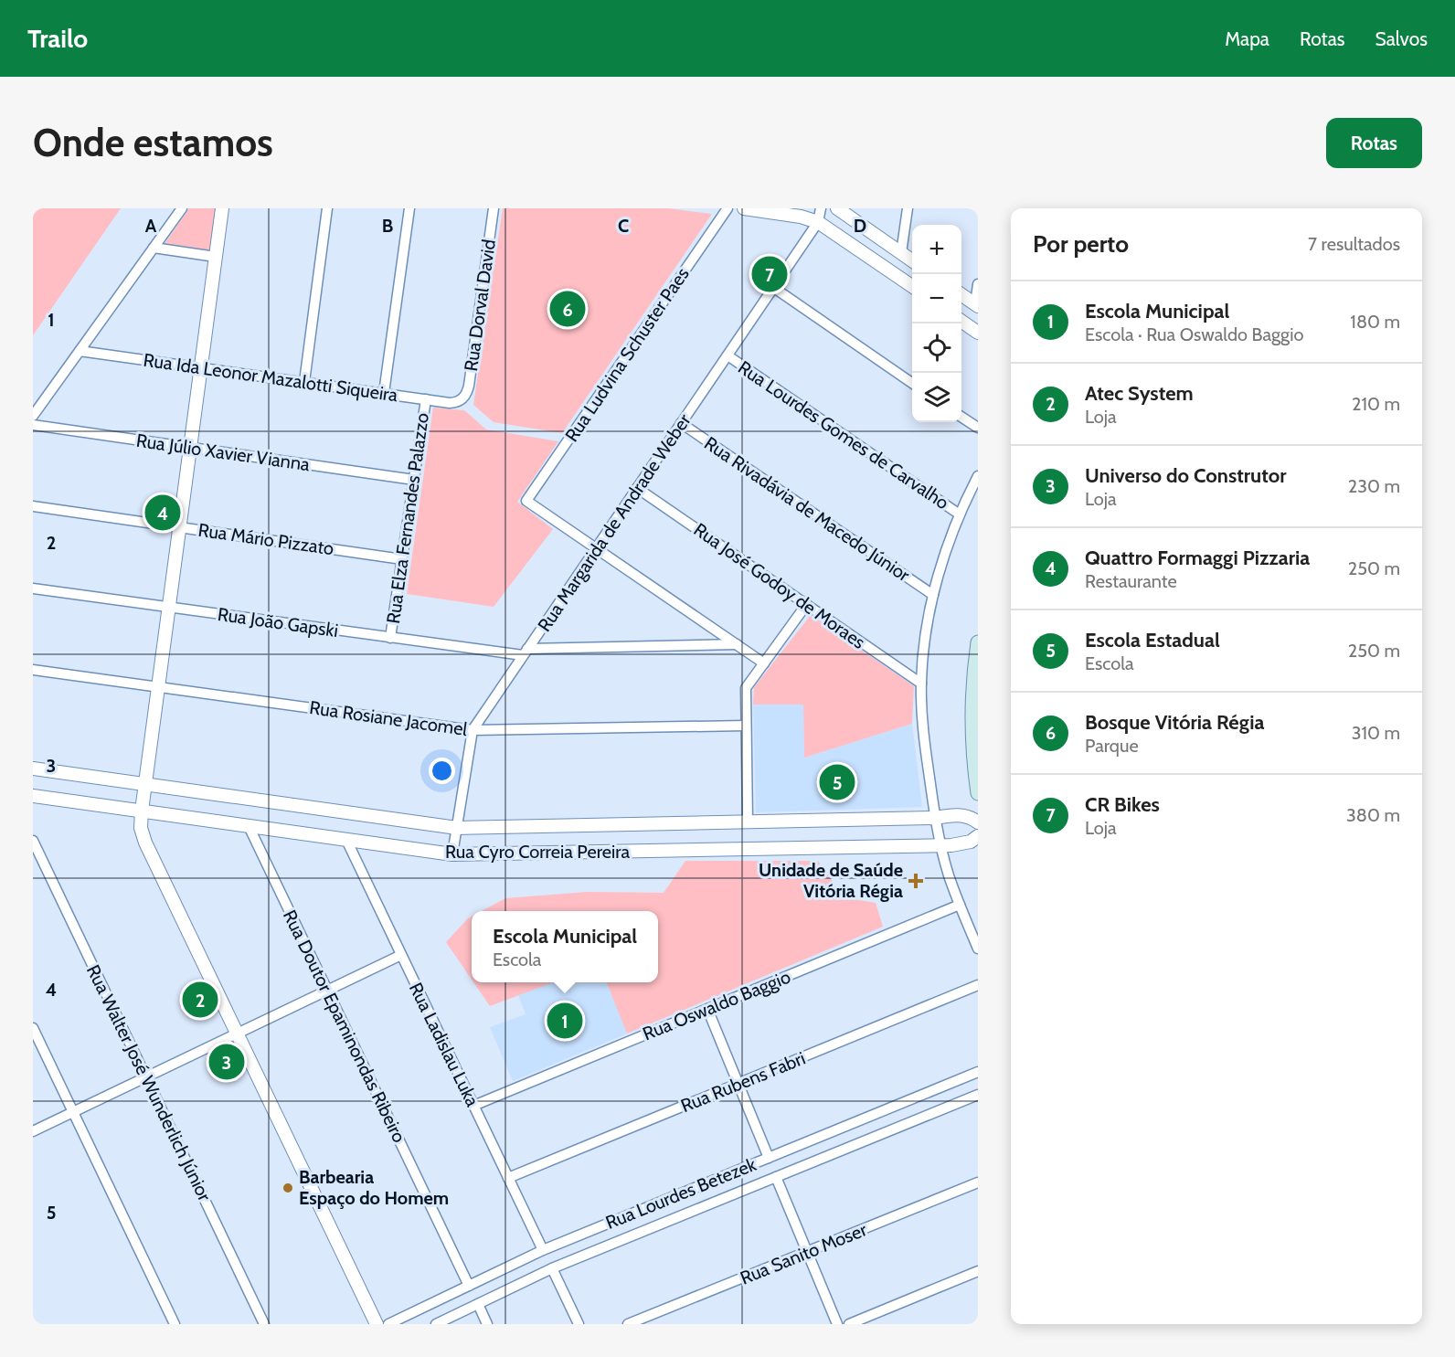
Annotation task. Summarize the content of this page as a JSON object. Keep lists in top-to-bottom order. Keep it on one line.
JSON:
{"streets":{"street":["Rua Dorval David","Rua Ludvina Schuster Paes","Rua Ida Leonor Mazalotti Siqueira","Rua Lourdes Gomes de Carvalho","Rua Júlio Xavier Vianna","Rua Rivadávia de Macedo Júnior","Rua Elza Fernandes Palazzo","Rua Margarida de Andrade Weber","Rua Mário Pizzato","Rua José Godoy de Moraes","Rua João Gapski","Rua Rosiane Jacomel","Rua Cyro Correia Pereira","Rua Oswaldo Baggio","Rua Doutor Epaminondas Ribeiro","Rua Ladislau Luka","Rua Rubens Fabri","Rua Walter José Wunderlich Júnior","Rua Lourdes Betezek","Rua Sanito Moser"]},"crossings":[["Rua Dorval David","Rua Ida Leonor Mazalotti Siqueira"],["Rua Ludvina Schuster Paes","Rua Margarida de Andrade Weber"],["Rua Ida Leonor Mazalotti Siqueira","Rua Elza Fernandes Palazzo"],["Rua Lourdes Gomes de Carvalho","Rua Margarida de Andrade Weber"],["Rua Júlio Xavier Vianna","Rua Elza Fernandes Palazzo"],["Rua Rivadávia de Macedo Júnior","Rua Margarida de Andrade Weber"],["Rua Elza Fernandes Palazzo","Rua Mário Pizzato"],["Rua Elza Fernandes Palazzo","Rua João Gapski"],["Rua Margarida de Andrade Weber","Rua José Godoy de Moraes"],["Rua Margarida de Andrade Weber","Rua João Gapski"],["Rua Margarida de Andrade Weber","Rua Rosiane Jacomel"],["Rua Margarida de Andrade Weber","Rua Cyro Correia Pereira"],["Rua Cyro Correia Pereira","Rua Doutor Epaminondas Ribeiro"],["Rua Cyro Correia Pereira","Rua Ladislau Luka"],["Rua Oswaldo Baggio","Rua Ladislau Luka"],["Rua Doutor Epaminondas Ribeiro","Rua Lourdes Betezek"],["Rua Ladislau Luka","Rua Rubens Fabri"],["Rua Ladislau Luka","Rua Lourdes Betezek"]],"places":{"health":["Unidade de Saúde Vitória Régia"],"other":["Barbearia Espaço do Homem"]},"page":{"header":"Trailo","nav":["Mapa","Rotas","Salvos"],"buttons":"Rotas","title":"Onde estamos","heading":["Por perto","7 resultados"],"map_buttons":["+","−"],"pins":["7","6","4","5","2","1","3"],"list":[{"mark":"1","name":"Escola Municipal","note":"Escola · Rua Oswaldo Baggio","value":"180 m"},{"mark":"2","name":"Atec System","note":"Loja","value":"210 m"},{"mark":"3","name":"Universo do Construtor","note":"Loja","value":"230 m"},{"mark":"4","name":"Quattro Formaggi Pizzaria","note":"Restaurante","value":"250 m"},{"mark":"5","name":"Escola Estadual","note":"Escola","value":"250 m"},{"mark":"6","name":"Bosque Vitória Régia","note":"Parque","value":"310 m"},{"mark":"7","name":"CR Bikes","note":"Loja","value":"380 m"}],"popup":["Escola Municipal","Escola"]},"grid":{"columns":["A","B","C","D"],"rows":["1","2","3","4","5"]}}
